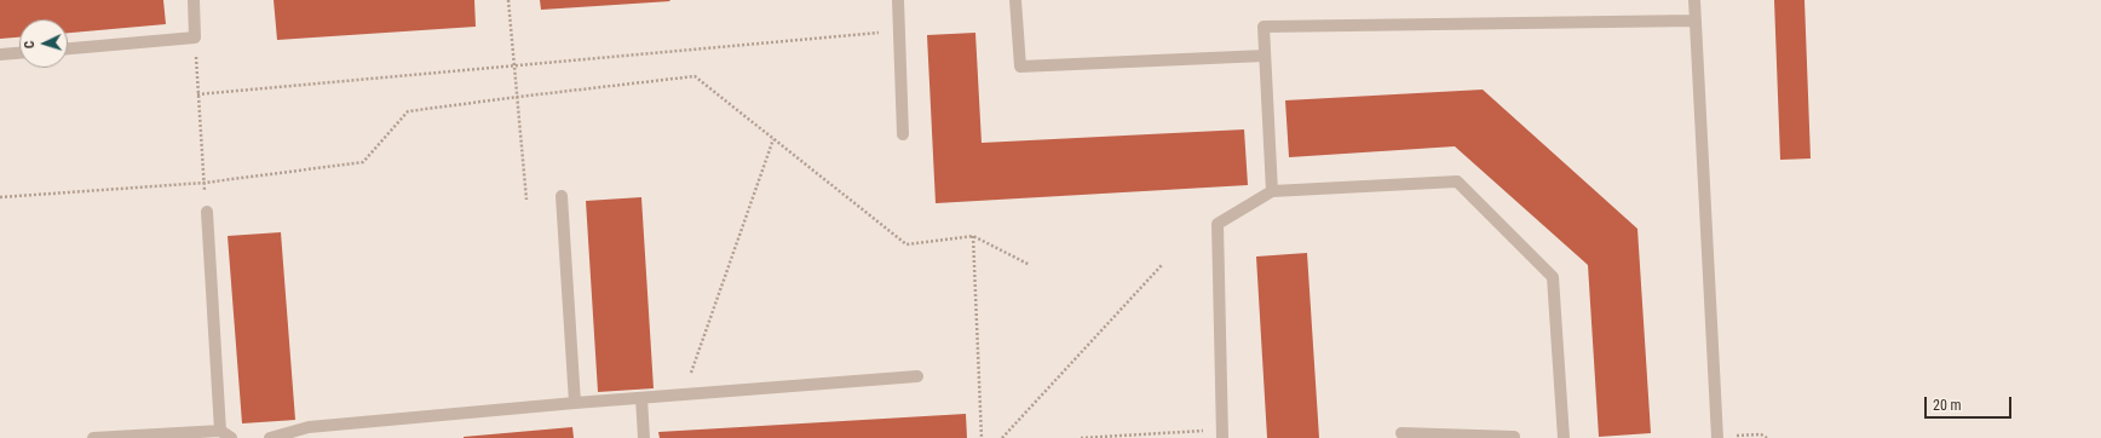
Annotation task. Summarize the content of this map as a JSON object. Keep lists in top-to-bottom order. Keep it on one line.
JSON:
{"scale_bar":"20 m","north":"left"}
